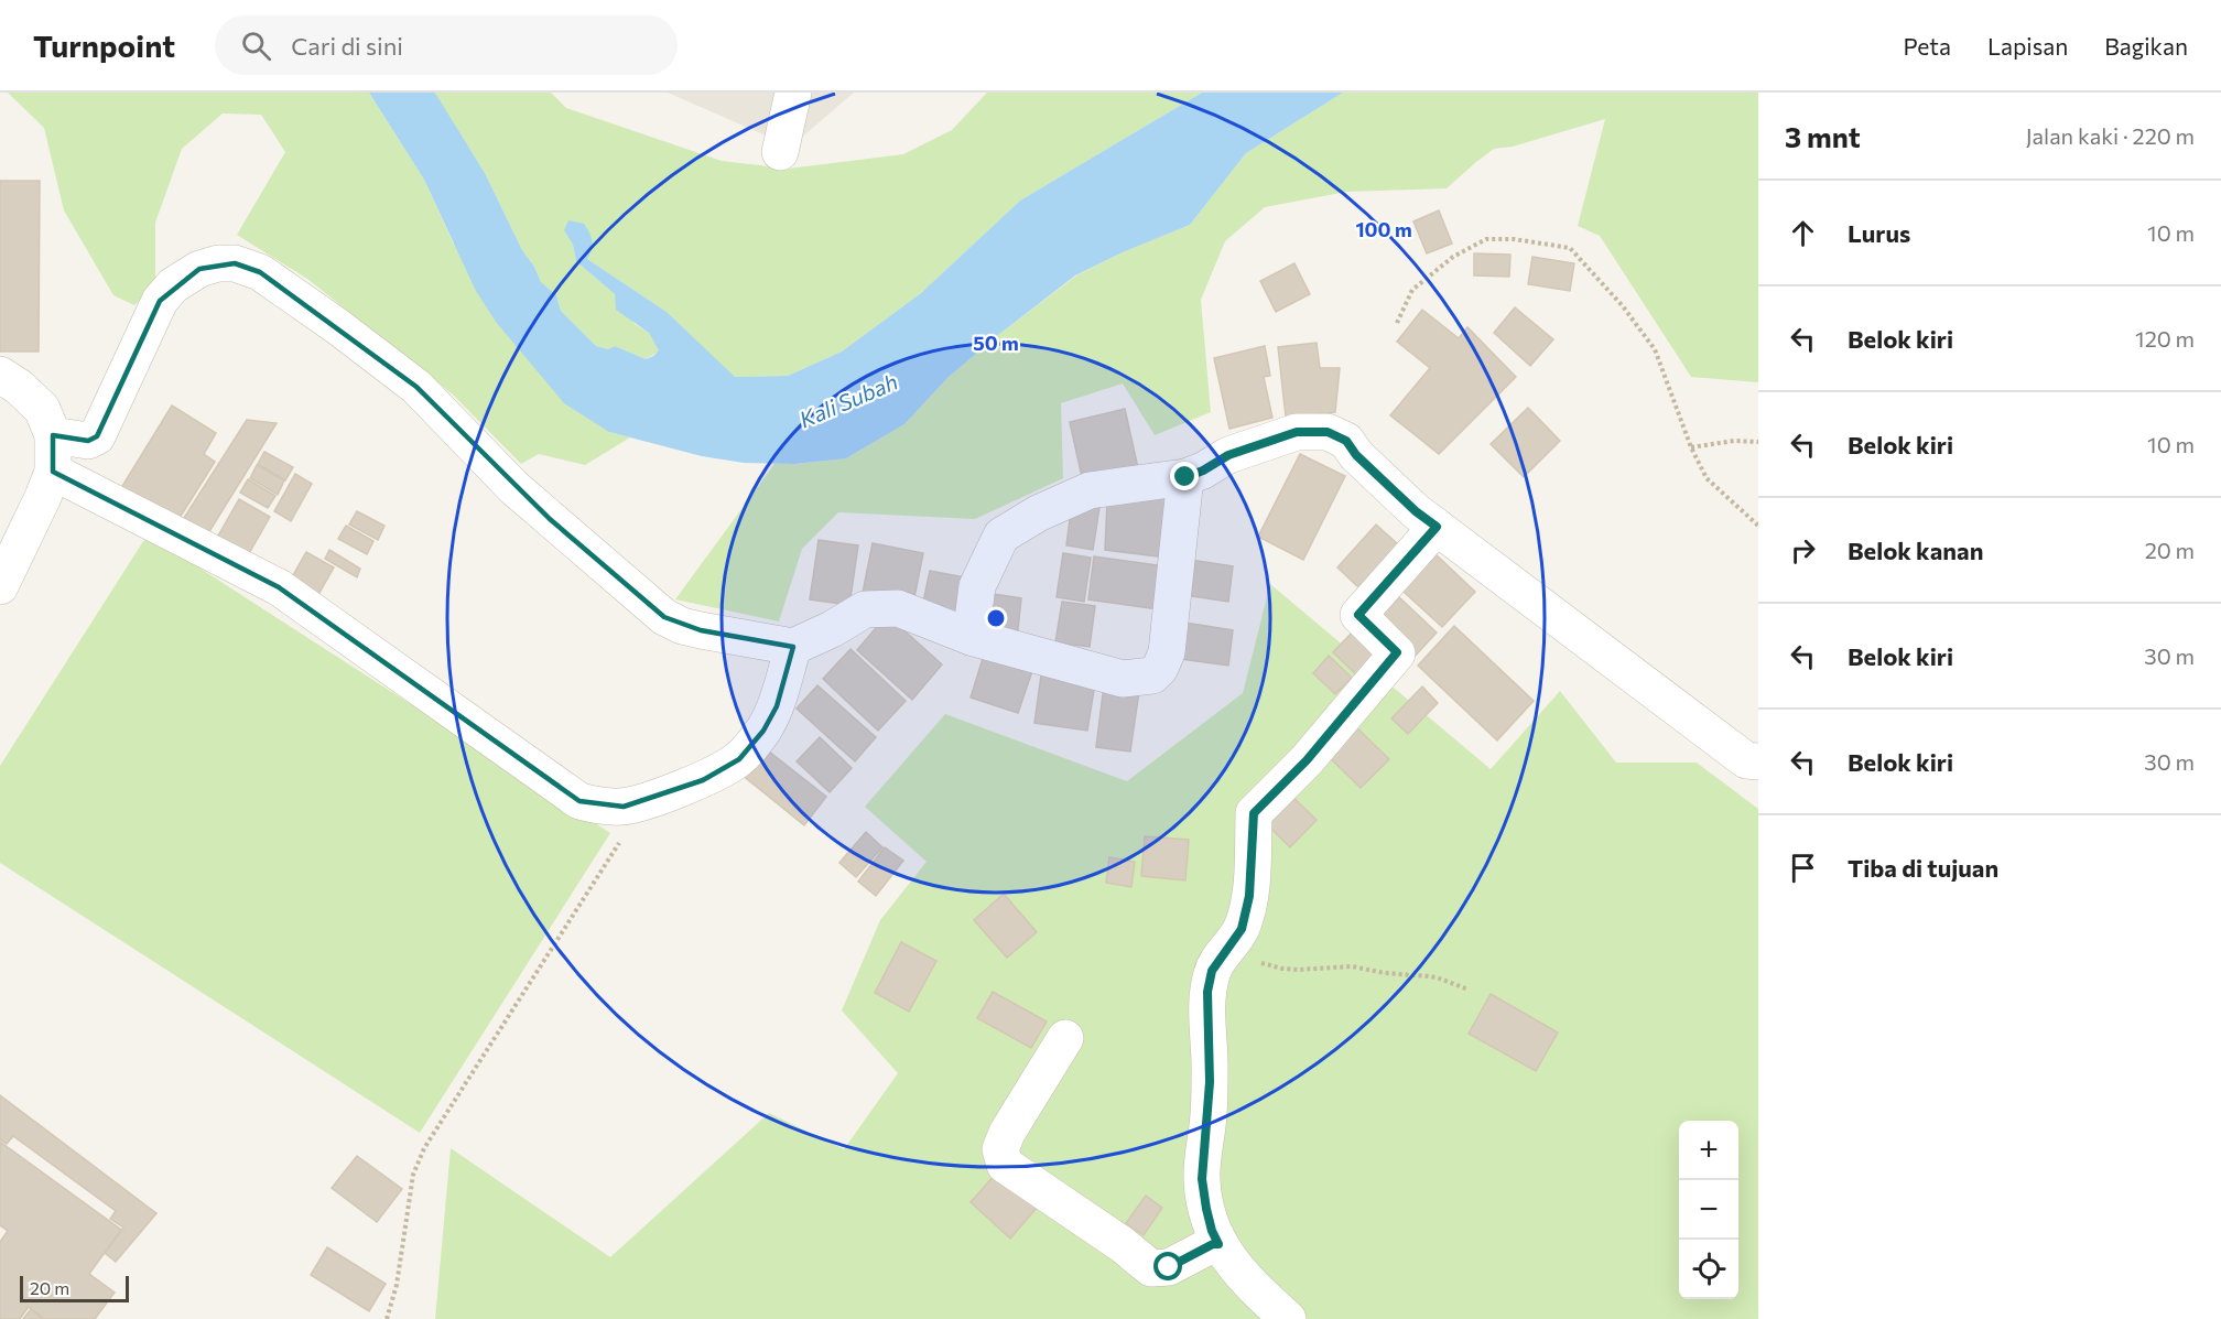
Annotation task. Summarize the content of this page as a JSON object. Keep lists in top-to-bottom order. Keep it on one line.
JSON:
{"water":["Kali Subah"],"scale_bar":"20 m","page":{"header":"Turnpoint","search":"Cari di sini","nav":["Peta","Lapisan","Bagikan"],"heading":["3 mnt","Jalan kaki · 220 m"],"list":[["Lurus","10 m"],["Belok kiri","120 m"],["Belok kiri","10 m"],["Belok kanan","20 m"],["Belok kiri","30 m"],["Belok kiri","30 m"],"Tiba di tujuan"],"map_buttons":["+","−"],"scale":"20 m"},"rings":["100 m","50 m"]}
